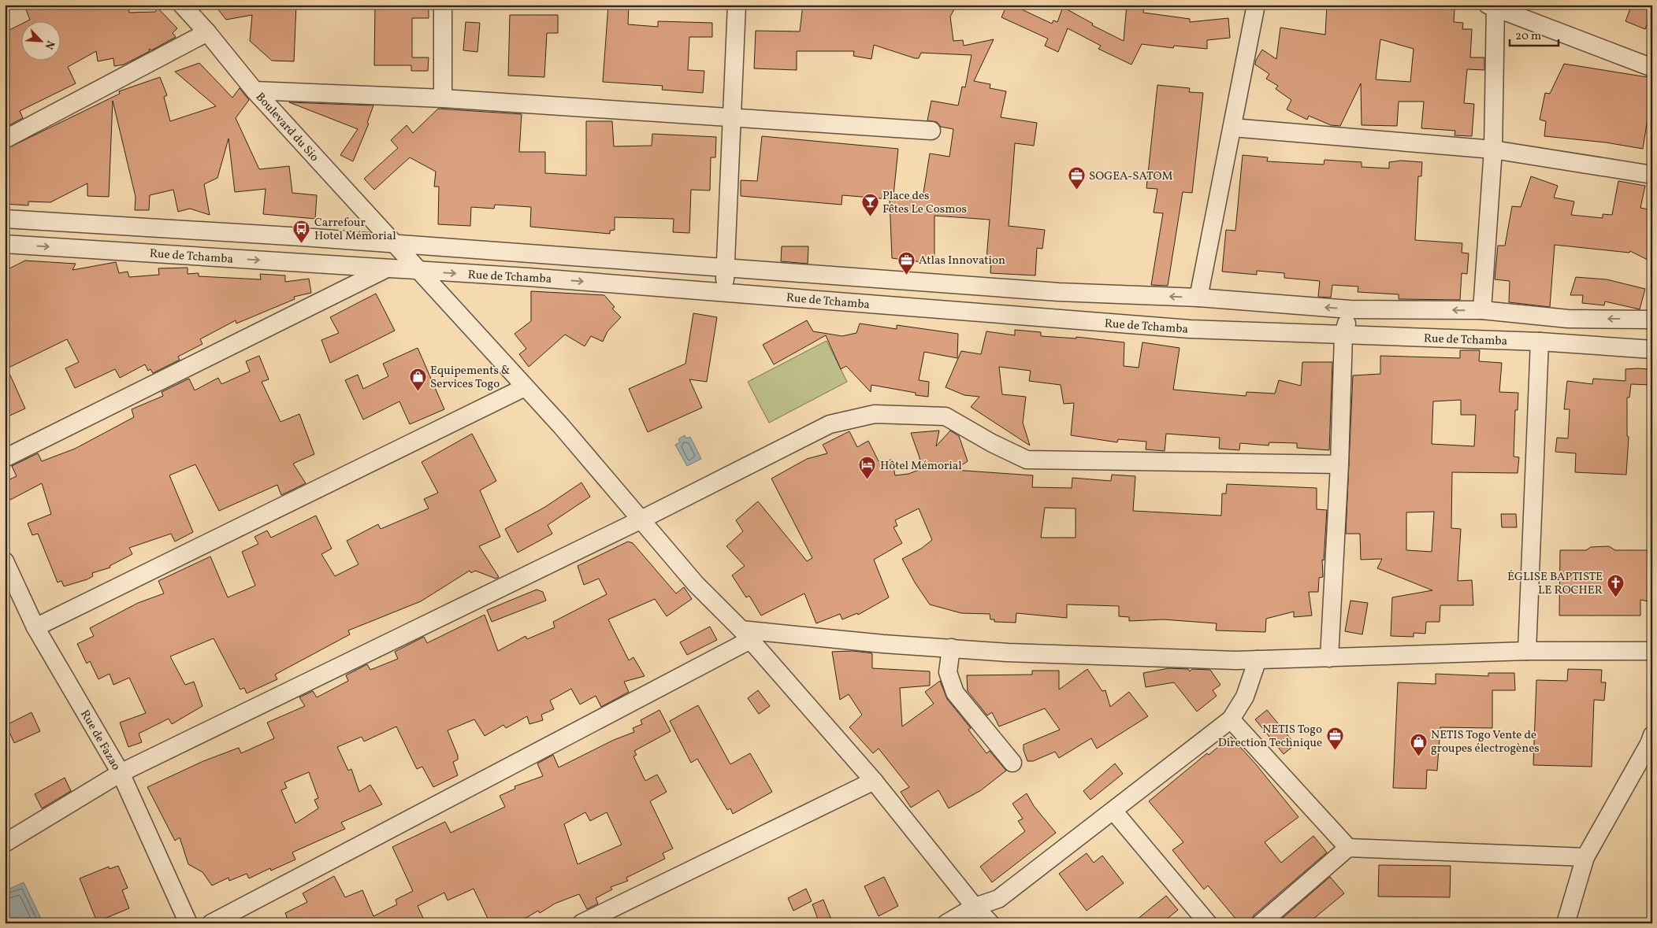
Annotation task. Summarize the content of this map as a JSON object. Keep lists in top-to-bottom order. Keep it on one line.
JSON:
{"streets":{"street":["Boulevard du Sio","Rue de Tchamba","Rue de Fazao"]},"crossings":[["Boulevard du Sio","Rue de Tchamba"]],"places":{"office":["SOGEA-SATOM","Atlas Innovation","NETIS Togo Direction Technique"],"bar":["Place des Fêtes Le Cosmos"],"bus stop":["Carrefour Hotel Mémorial"],"shop":["Equipements & Services Togo","NETIS Togo Vente de groupes électrogènes"],"hotel":["Hôtel Mémorial"],"church":["ÉGLISE BAPTISTE LE ROCHER"]},"scale_bar":"20 m","north":"bottom right"}
